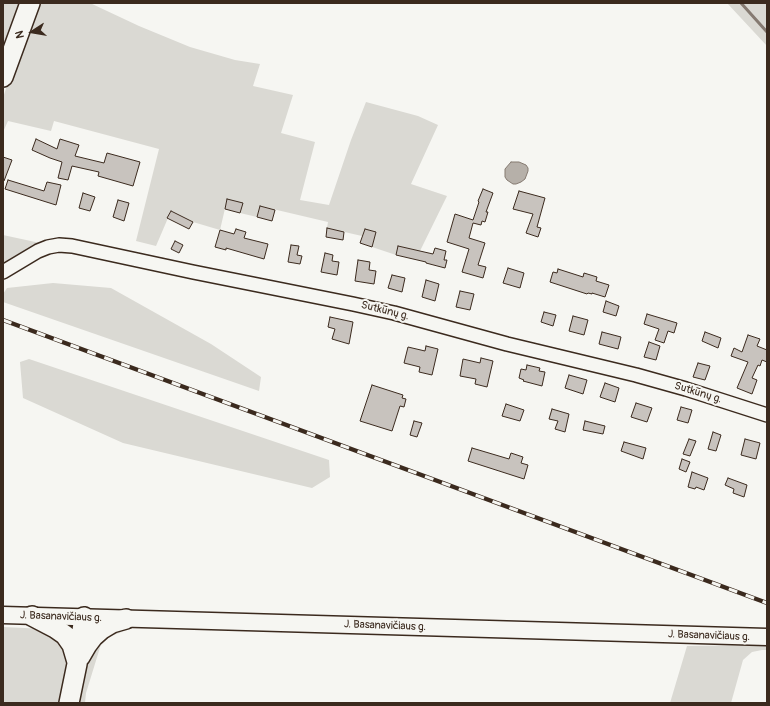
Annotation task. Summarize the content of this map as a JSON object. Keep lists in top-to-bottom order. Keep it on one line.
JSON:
{"streets":{"main road":["J. Basanavičiaus g."],"street":["Sutkūnų g."]},"north":"left"}
